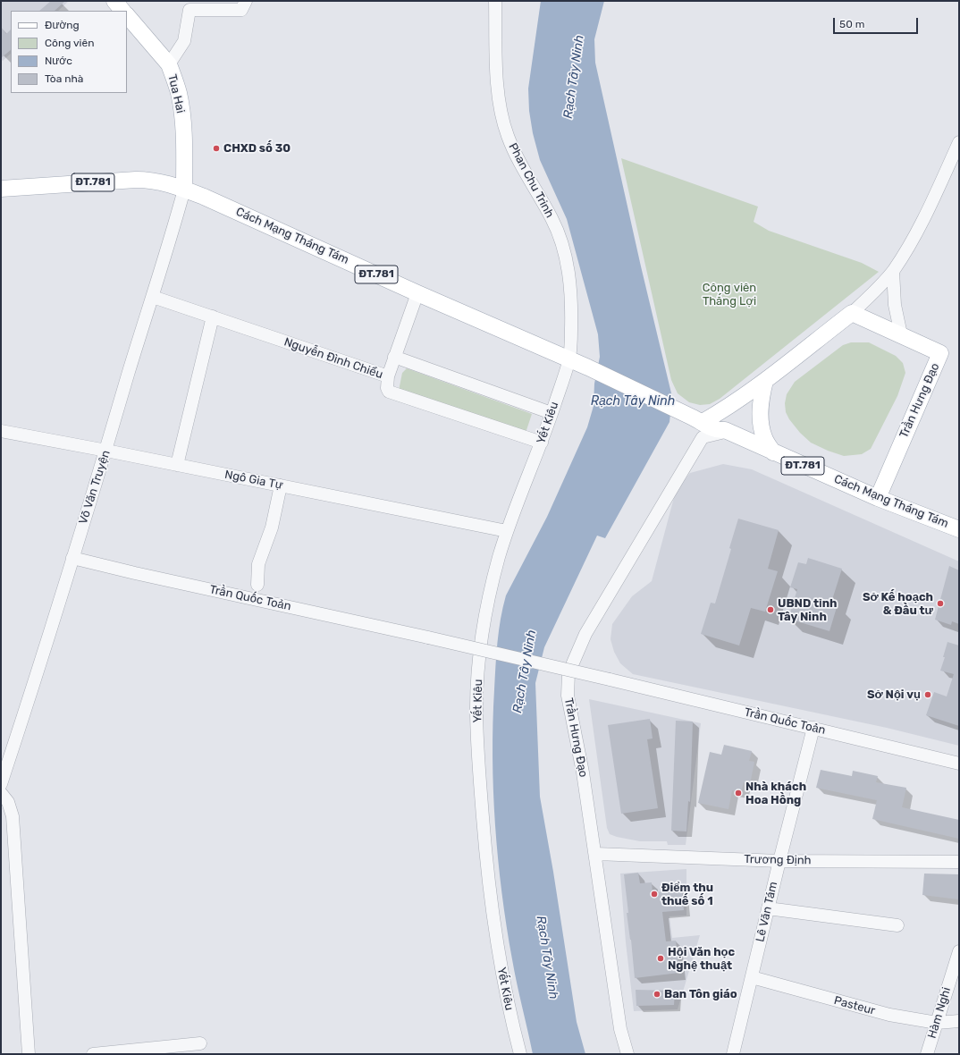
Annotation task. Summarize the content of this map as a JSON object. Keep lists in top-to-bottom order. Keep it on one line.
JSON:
{"streets":{"main road":["Tua Hai","ĐT.781","Cách Mạng Tháng Tám","Trần Hưng Đạo"],"street":["Phan Chu Trinh","Nguyễn Đình Chiểu","Yết Kiêu","Ngô Gia Tự","Võ Văn Truyện","Trần Quốc Toản","Trương Định","Lê Văn Tám","Pasteur","Hàm Nghi"]},"crossings":[["Tua Hai","Cách Mạng Tháng Tám"],["Tua Hai","Võ Văn Truyện"],["Phan Chu Trinh","Cách Mạng Tháng Tám"],["Phan Chu Trinh","Yết Kiêu"],["Cách Mạng Tháng Tám","Trần Hưng Đạo"],["Cách Mạng Tháng Tám","Yết Kiêu"],["Cách Mạng Tháng Tám","Võ Văn Truyện"],["Nguyễn Đình Chiểu","Yết Kiêu"],["Nguyễn Đình Chiểu","Võ Văn Truyện"],["Trần Hưng Đạo","Trương Định"],["Yết Kiêu","Ngô Gia Tự"],["Ngô Gia Tự","Võ Văn Truyện"],["Võ Văn Truyện","Trần Quốc Toản"],["Trần Quốc Toản","Lê Văn Tám"],["Trương Định","Lê Văn Tám"],["Lê Văn Tám","Pasteur"],["Pasteur","Hàm Nghi"]],"water":["Rạch Tây Ninh"],"parks":["Công viên Thắng Lợi"],"places":["CHXD số 30","Sở Kế hoạch & Đầu tư","UBND tỉnh Tây Ninh","Sở Nội vụ","Nhà khách Hoa Hồng","Điểm thu thuế số 1","Hội Văn học Nghệ thuật","Ban Tôn giáo"],"legend":["Đường","Công viên","Nước","Tòa nhà"],"scale_bar":"50 m"}
